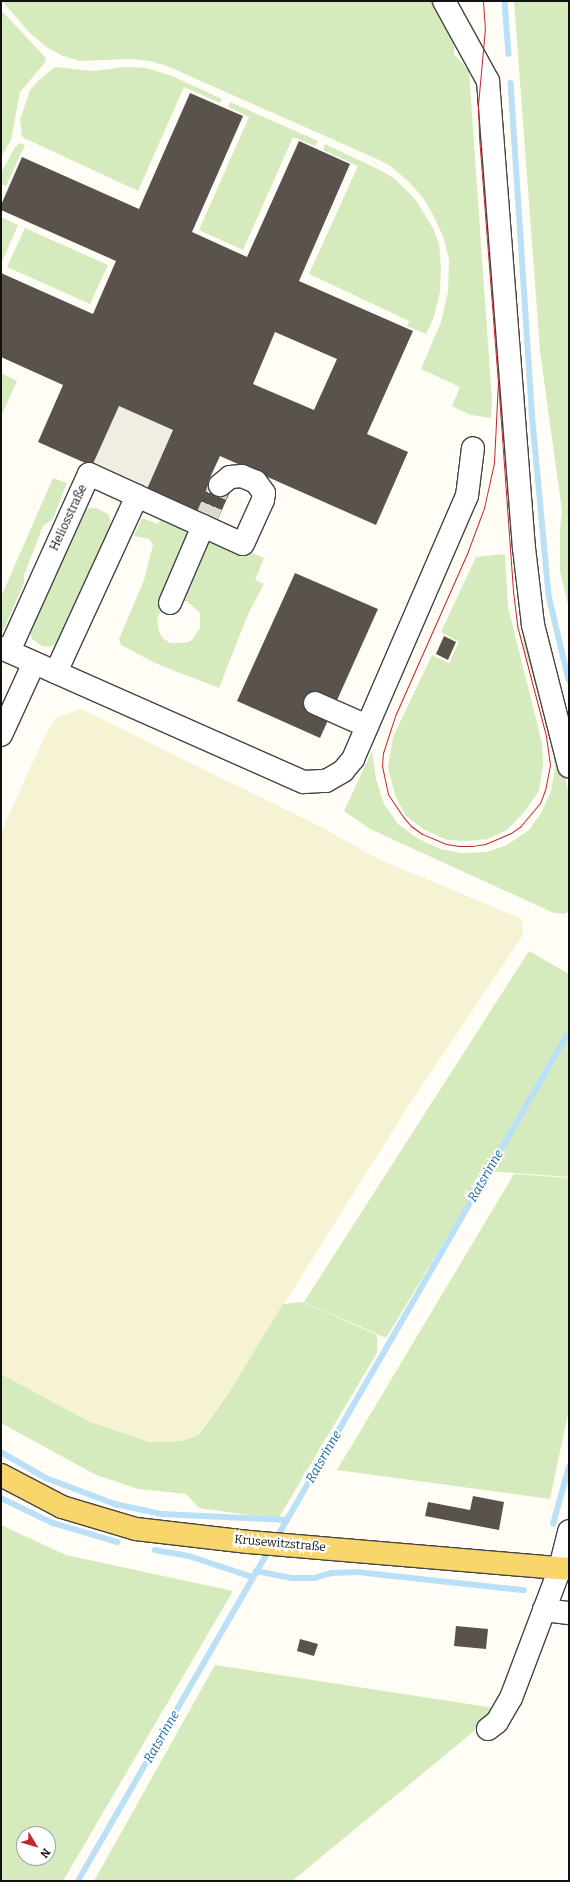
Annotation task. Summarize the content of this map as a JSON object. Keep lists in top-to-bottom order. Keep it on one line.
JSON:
{"streets":{"main road":["Krusewitzstraße"],"street":["Heliosstraße"]},"water":["Ratsrinne"],"north":"bottom right"}
